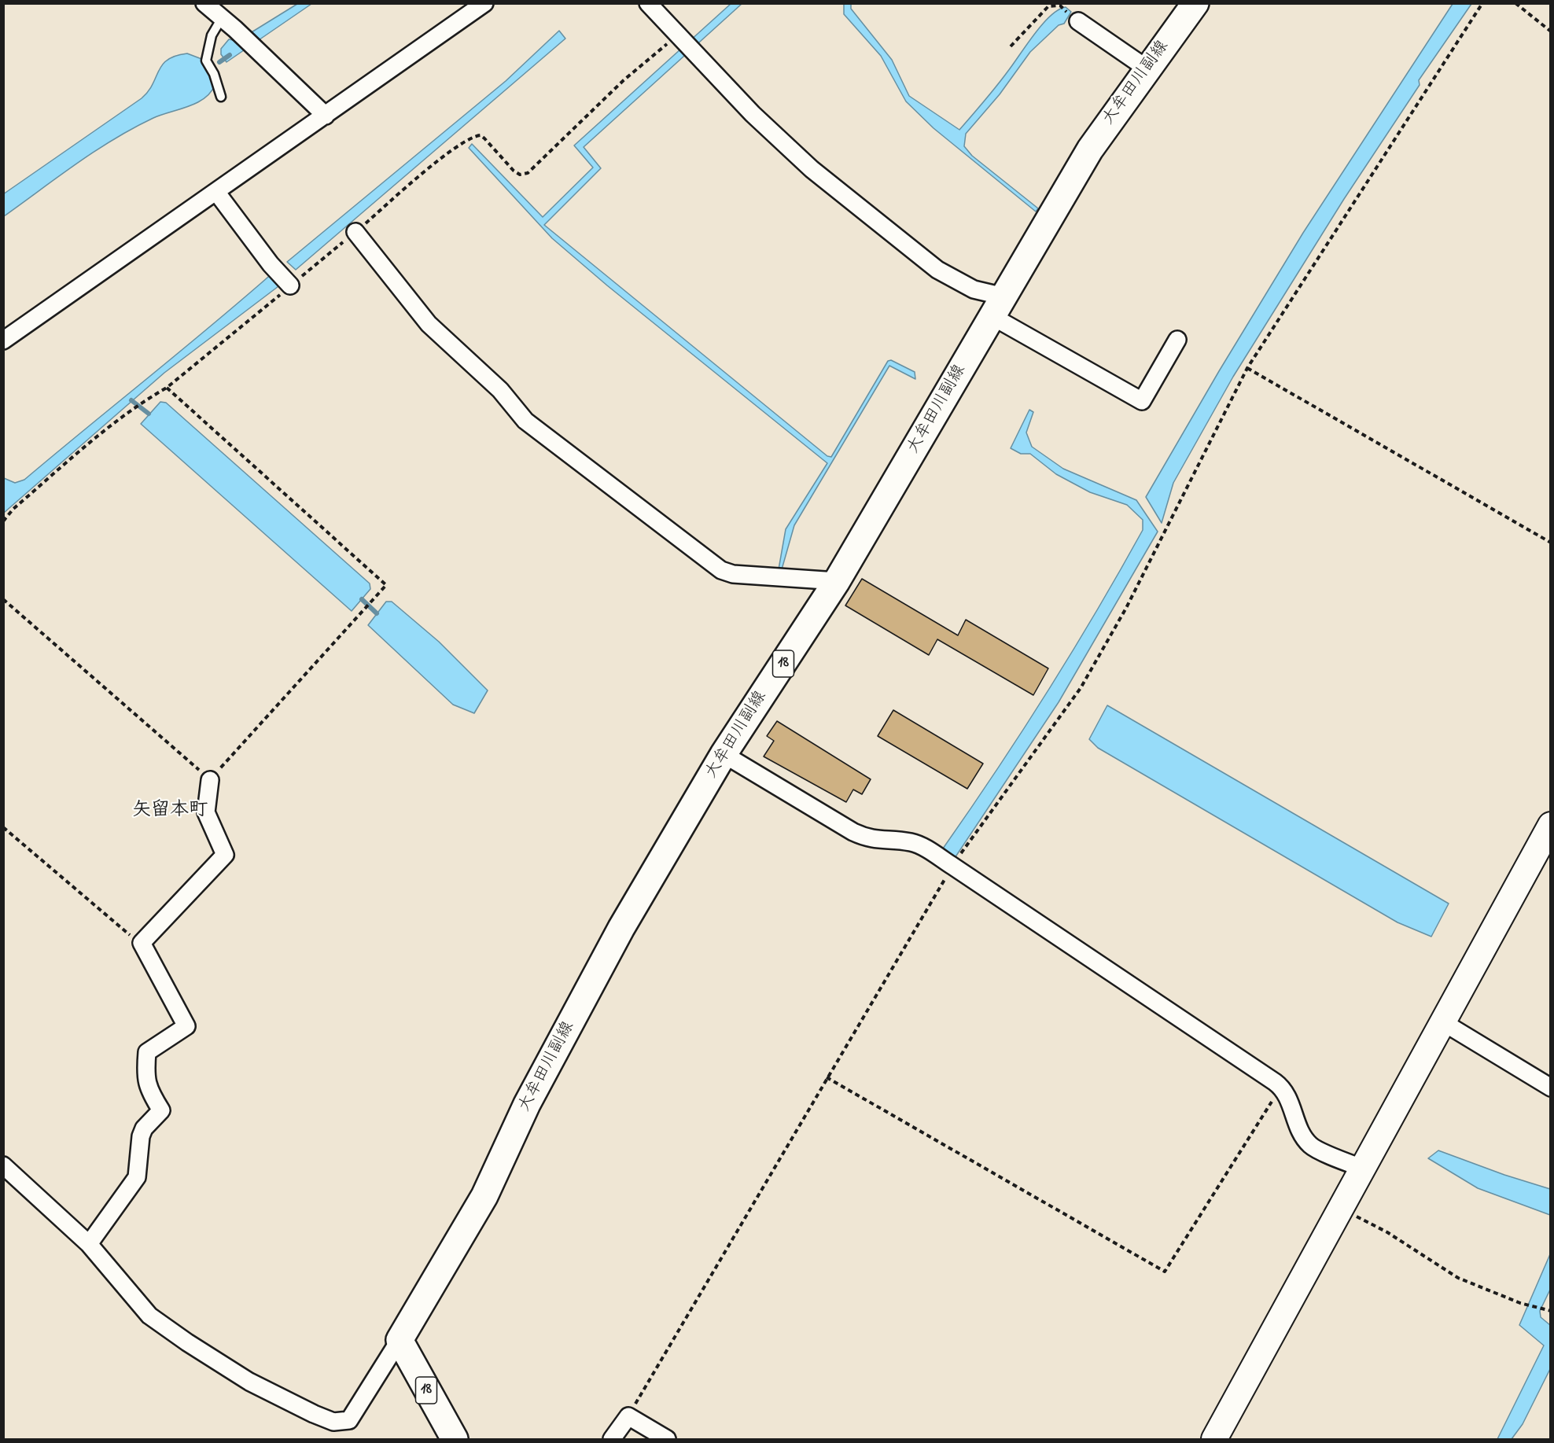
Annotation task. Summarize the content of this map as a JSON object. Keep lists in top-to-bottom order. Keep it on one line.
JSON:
{"streets":{"main road":["大牟田川副線","18"]},"crossings":[["大牟田川副線","18"]],"districts":["矢留本町"]}
